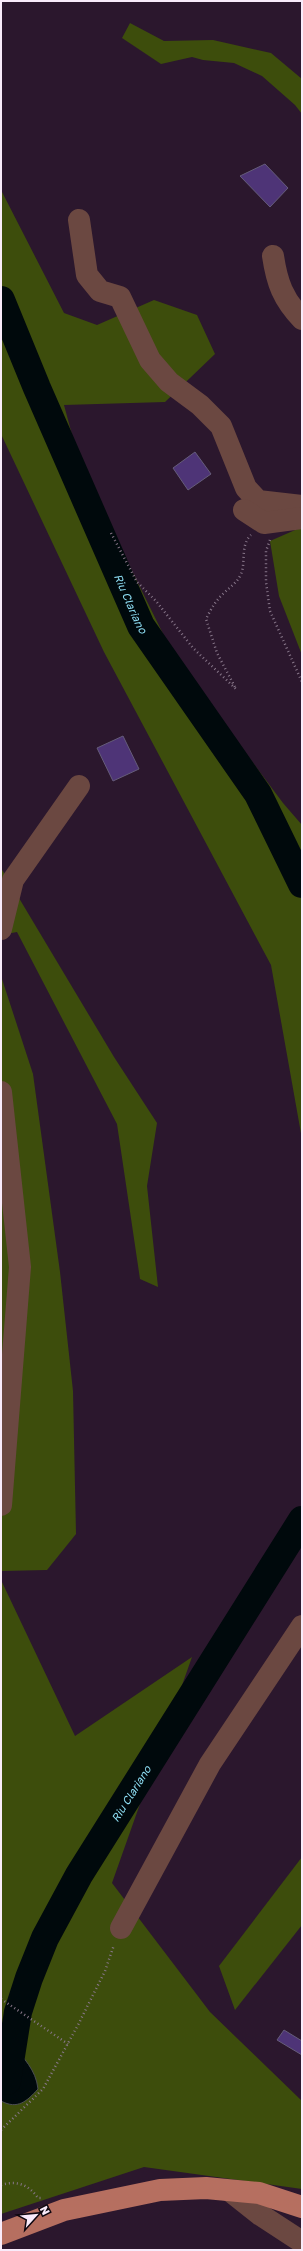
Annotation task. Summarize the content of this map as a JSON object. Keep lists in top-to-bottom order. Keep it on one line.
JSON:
{"water":["Riu Clariano"],"north":"top right"}
